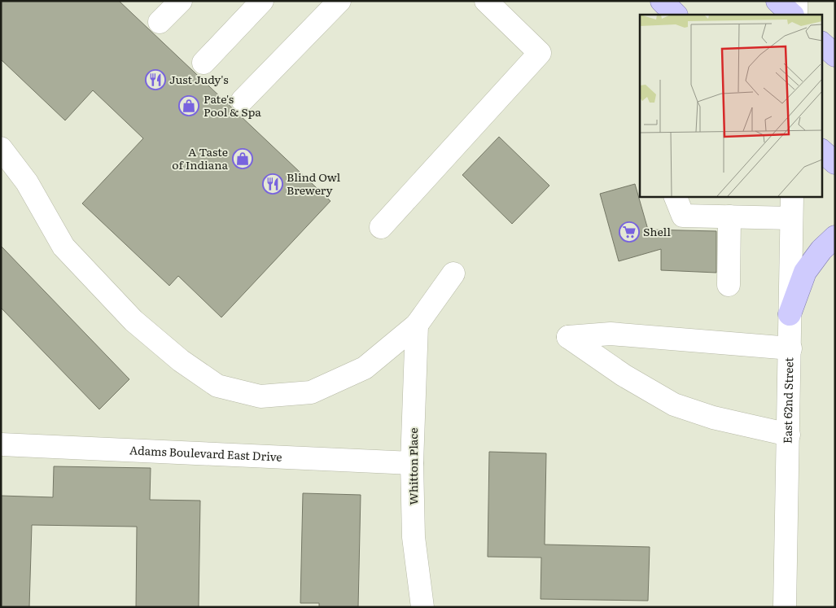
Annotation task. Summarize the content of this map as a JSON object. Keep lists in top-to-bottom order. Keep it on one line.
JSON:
{"streets":{"street":["East 62nd Street","Adams Boulevard East Drive","Whitton Place"]},"crossings":[["Adams Boulevard East Drive","Whitton Place"]],"places":{"restaurant":["Just Judy's","Blind Owl Brewery"],"shop":["Pate's Pool & Spa","A Taste of Indiana"],"supermarket":["Shell"]}}
